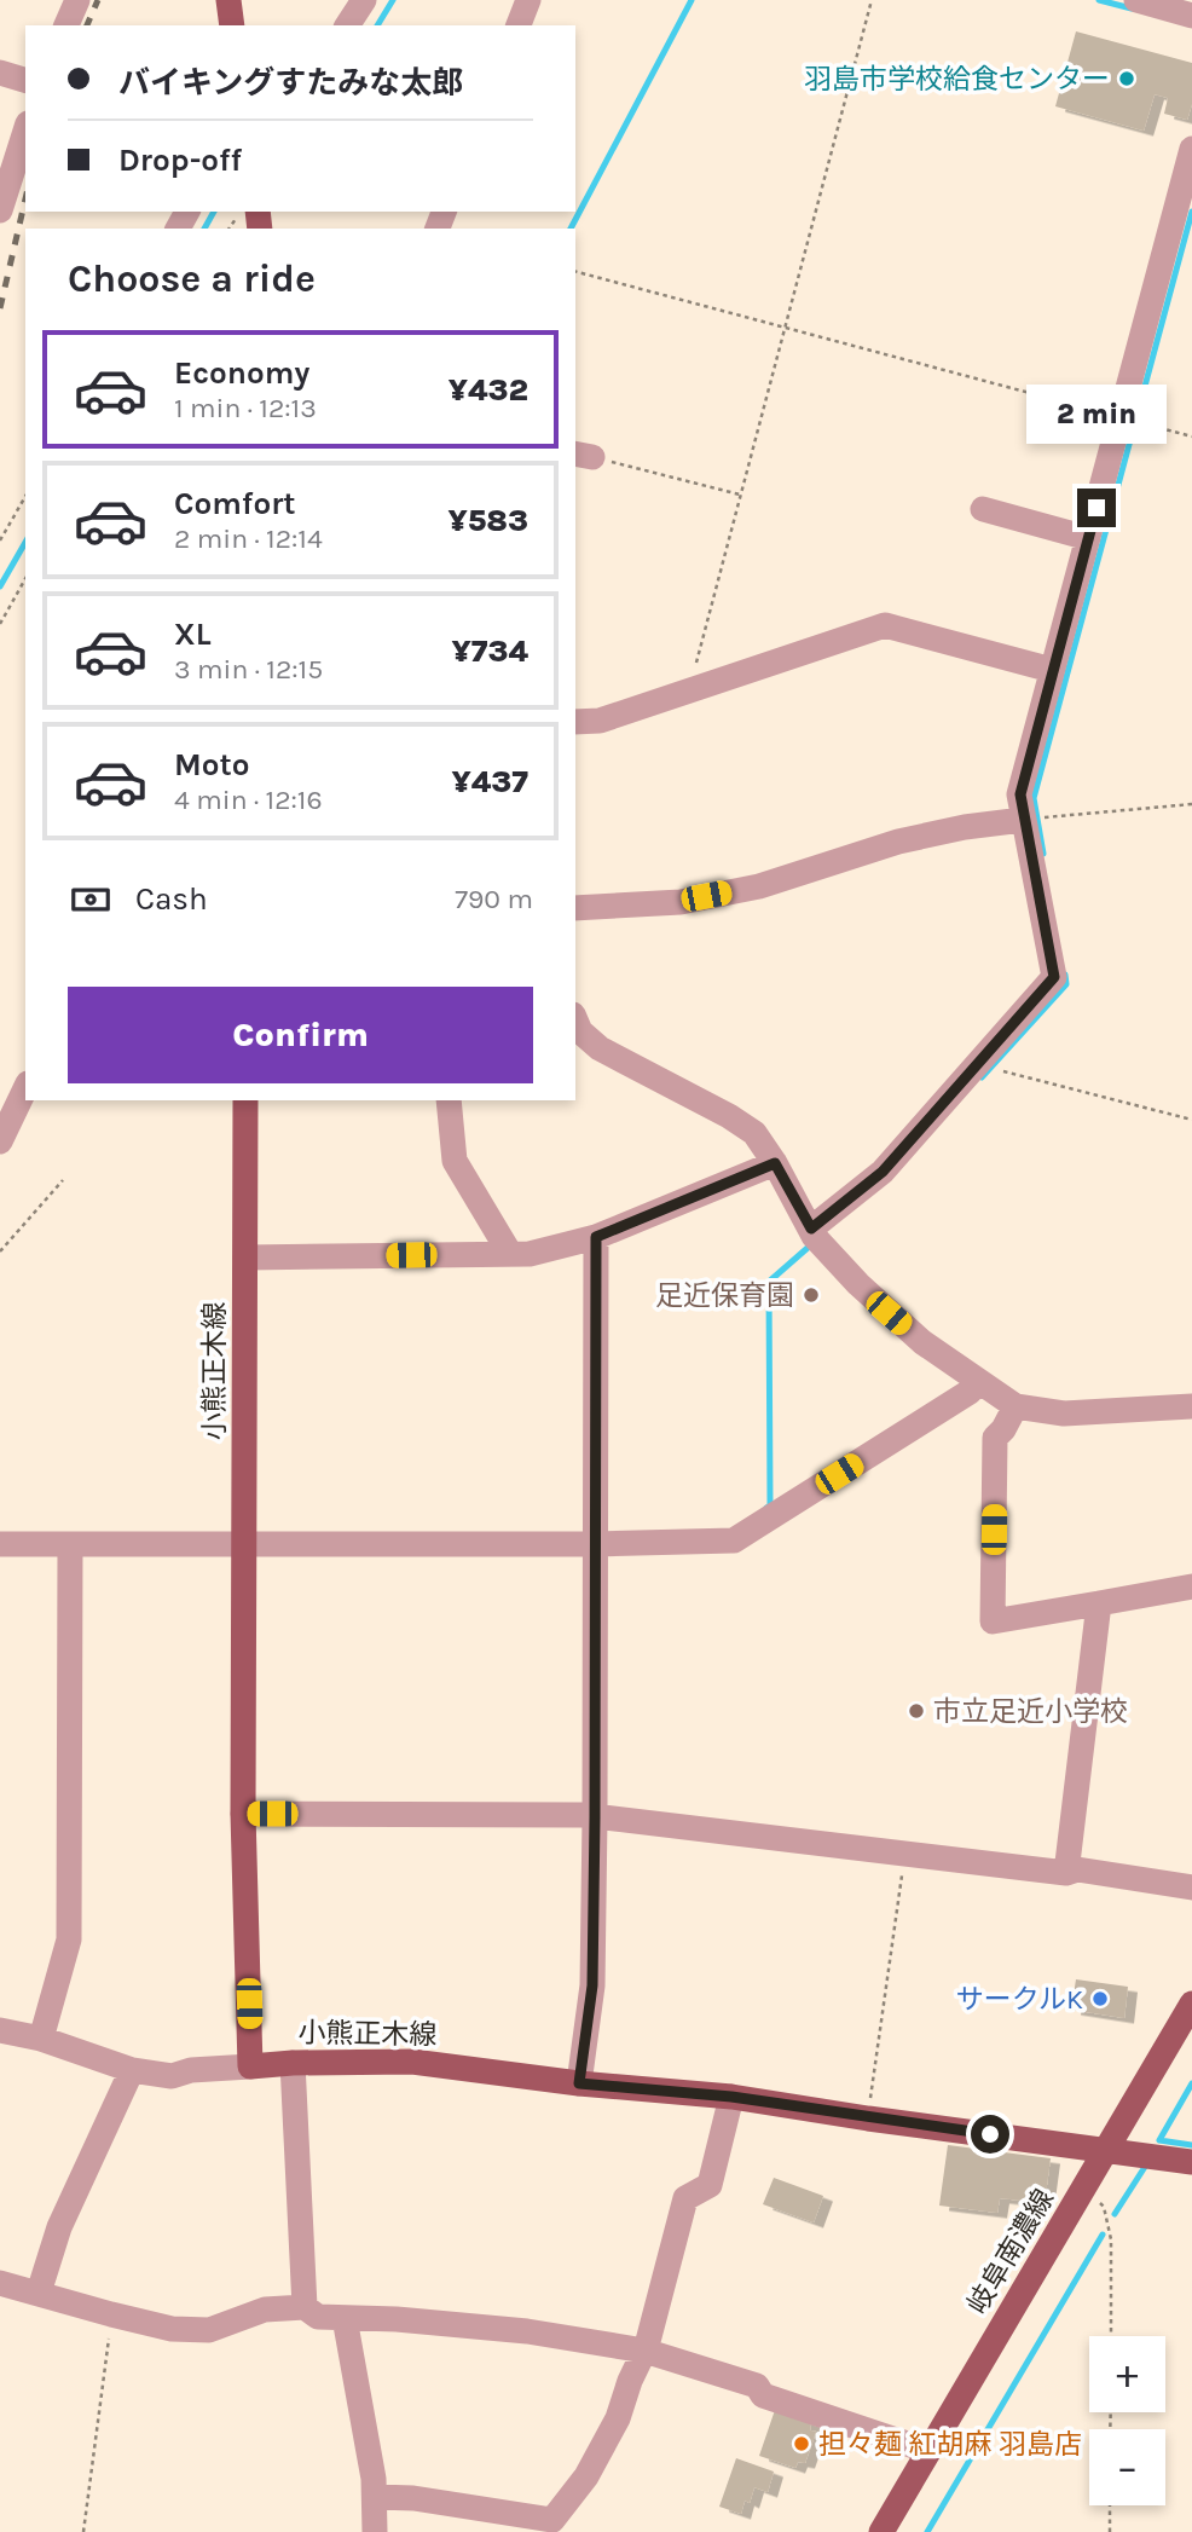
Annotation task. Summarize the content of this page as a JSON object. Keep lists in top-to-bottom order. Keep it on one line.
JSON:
{"streets":{"main road":["小熊正木線","岐阜南濃線"]},"crossings":[["小熊正木線","岐阜南濃線"]],"places":["羽島市学校給食センター","足近保育園","市立足近小学校","サークルK","担々麺 紅胡麻 羽島店"],"page":{"banner":["バイキングすたみな太郎","Drop-off"],"heading":"Choose a ride","list":[{"name":"Economy","note":"1 min · 12:13","value":"¥432"},{"name":"Comfort","note":"2 min · 12:14","value":"¥583"},{"name":"XL","note":"3 min · 12:15","value":"¥734"},{"name":"Moto","note":"4 min · 12:16","value":"¥437"}],"bubble":"2 min","pay":["Cash","790 m"],"buttons":"Confirm","map_buttons":["+","−"]}}
